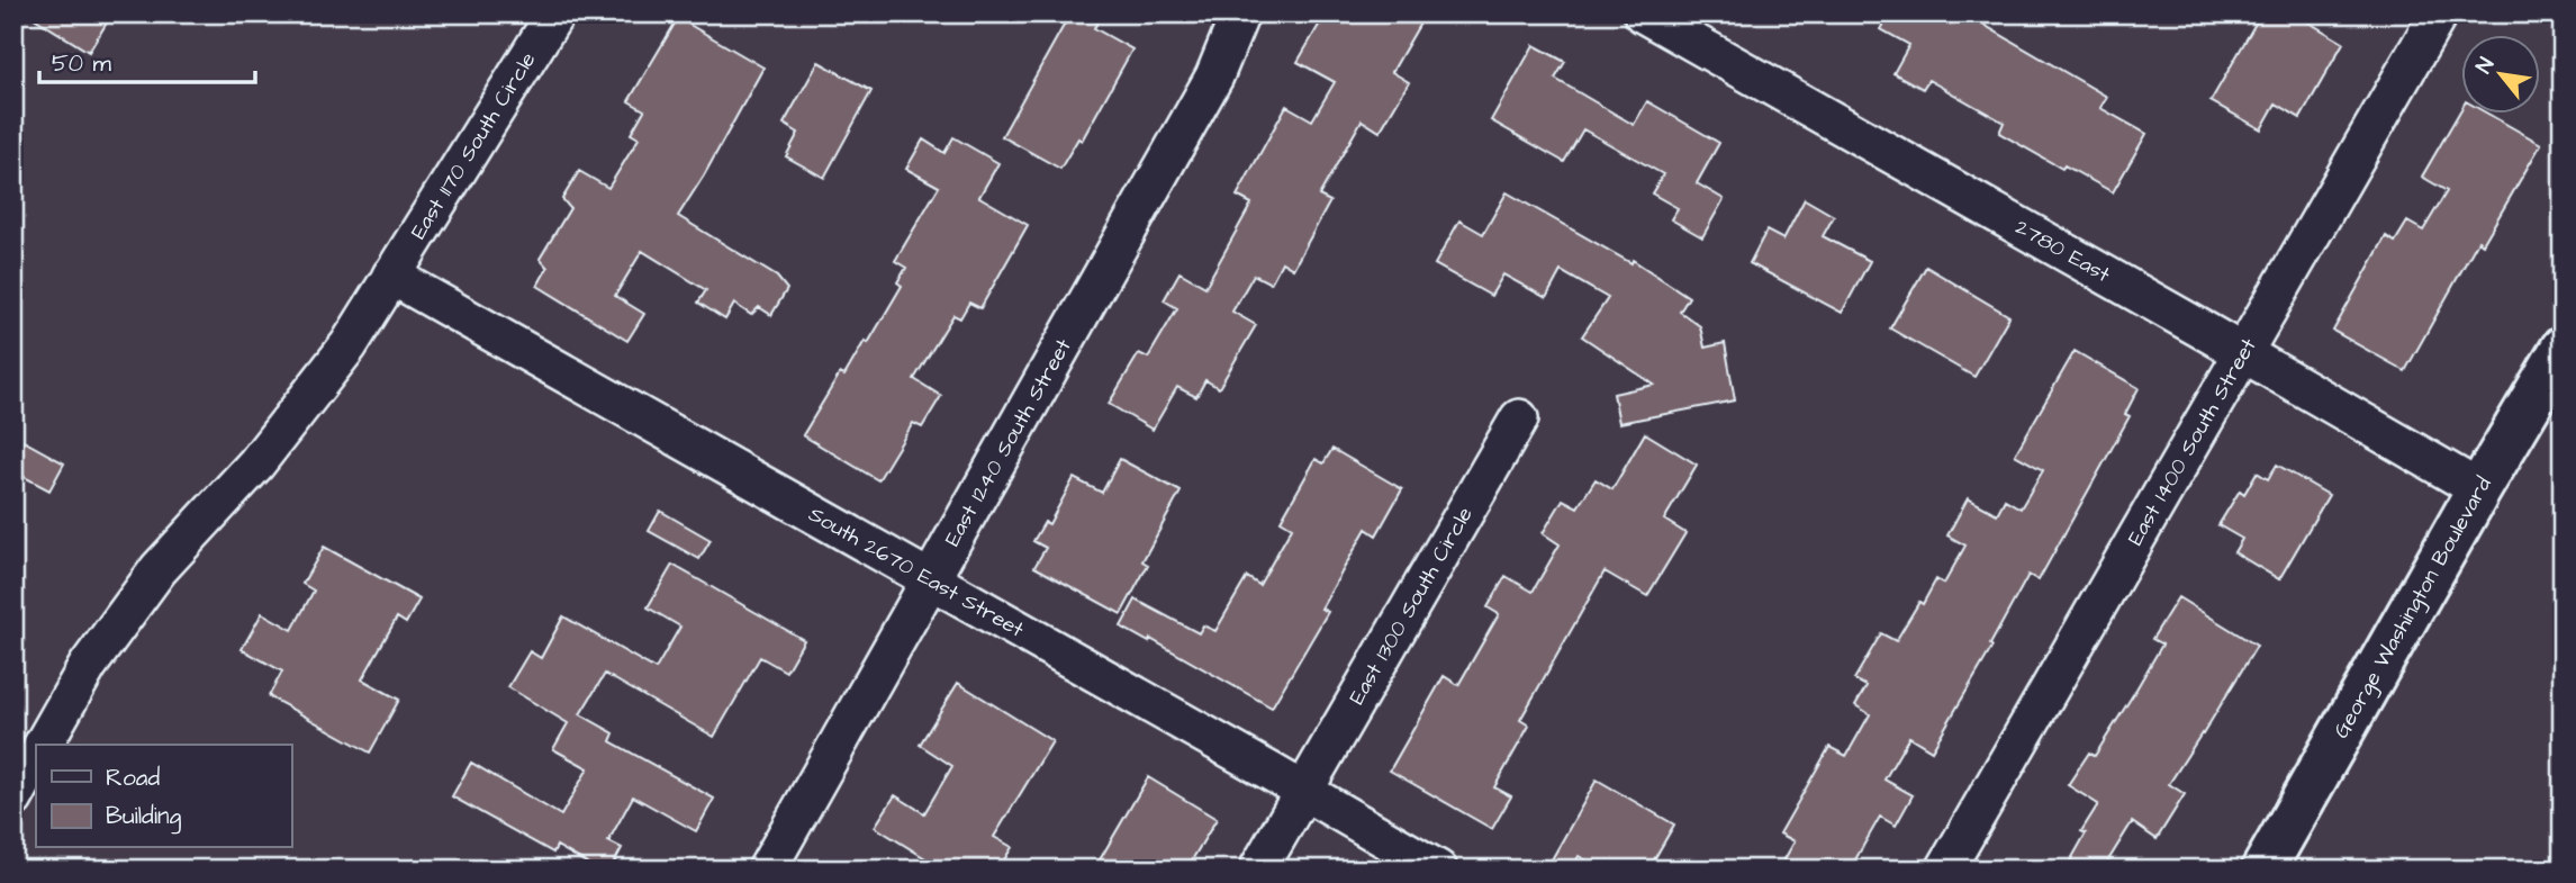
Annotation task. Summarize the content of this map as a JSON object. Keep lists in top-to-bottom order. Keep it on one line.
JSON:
{"streets":{"main road":["George Washington Boulevard"],"street":["East 1170 South Circle","2780 East","East 1400 South Street","East 1240 South Street","South 2670 East Street","East 1300 South Circle"]},"crossings":[["East 1170 South Circle","South 2670 East Street"],["2780 East","East 1400 South Street"],["2780 East","George Washington Boulevard"],["East 1240 South Street","South 2670 East Street"],["South 2670 East Street","East 1300 South Circle"]],"legend":["Road","Building"],"scale_bar":"50 m","north":"top left"}
